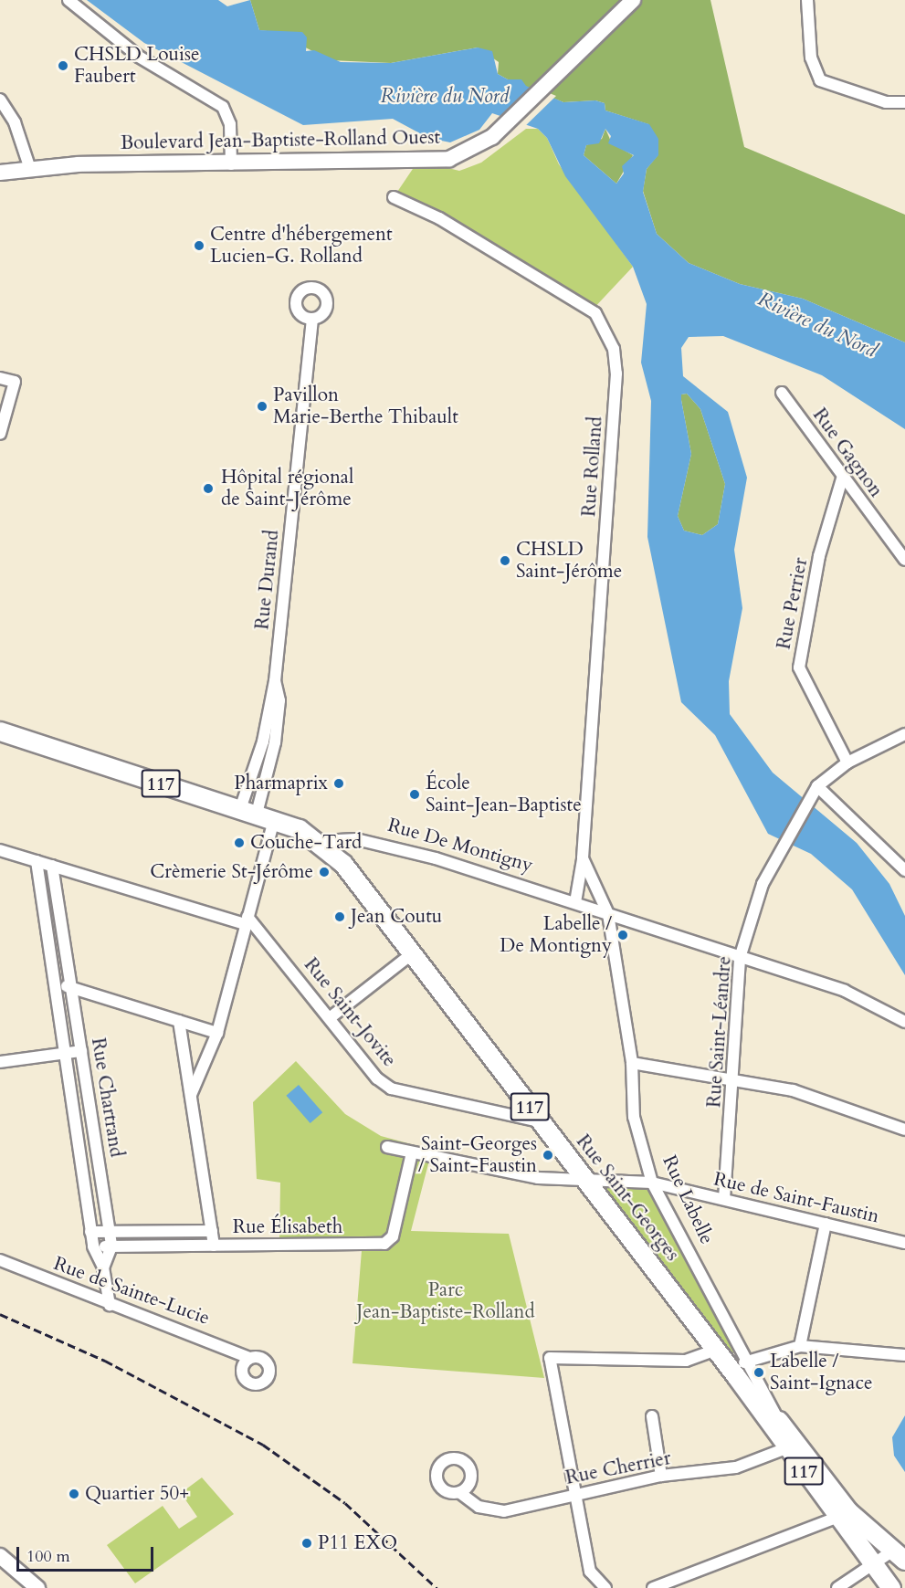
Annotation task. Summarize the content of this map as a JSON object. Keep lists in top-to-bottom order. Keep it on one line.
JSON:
{"streets":{"main road":["117","Rue De Montigny","Rue Saint-Georges","Rue Labelle"],"street":["Boulevard Jean-Baptiste-Rolland Ouest","Rue Gagnon","Rue Rolland","Rue Durand","Rue Perrier","Rue Saint-Jovite","Rue Saint-Léandre","Rue Chartrand","Rue de Saint-Faustin","Rue Élisabeth","Rue de Sainte-Lucie","Rue Cherrier"]},"crossings":[["Rue Gagnon","Rue Perrier"],["Rue Rolland","Rue De Montigny"],["Rue Rolland","Rue Labelle"],["Rue Durand","Rue De Montigny"],["Rue Durand","Rue Saint-Jovite"],["Rue De Montigny","Rue Saint-Léandre"],["Rue De Montigny","Rue Saint-Georges"],["Rue De Montigny","Rue Labelle"],["Rue Saint-Jovite","Rue Saint-Georges"],["Rue Saint-Léandre","Rue de Saint-Faustin"],["Rue Chartrand","Rue Élisabeth"],["Rue Chartrand","Rue de Sainte-Lucie"],["Rue Saint-Georges","Rue de Saint-Faustin"],["Rue Saint-Georges","Rue Labelle"],["Rue Saint-Georges","Rue Cherrier"],["Rue de Saint-Faustin","Rue Labelle"],["Rue de Saint-Faustin","Rue Élisabeth"]],"water":["Rivière du Nord"],"parks":["Parc Jean-Baptiste-Rolland"],"places":["CHSLD Louise Faubert","Centre d'hébergement Lucien-G. Rolland","Pavillon Marie-Berthe Thibault","Hôpital régional de Saint-Jérôme","CHSLD Saint-Jérôme","Pharmaprix","École Saint-Jean-Baptiste","Couche-Tard","Crèmerie St-Jérôme","Jean Coutu","Labelle / De Montigny","Saint-Georges / Saint-Faustin","Labelle / Saint-Ignace","Quartier 50+","P11 EXO"],"scale_bar":"100 m"}
